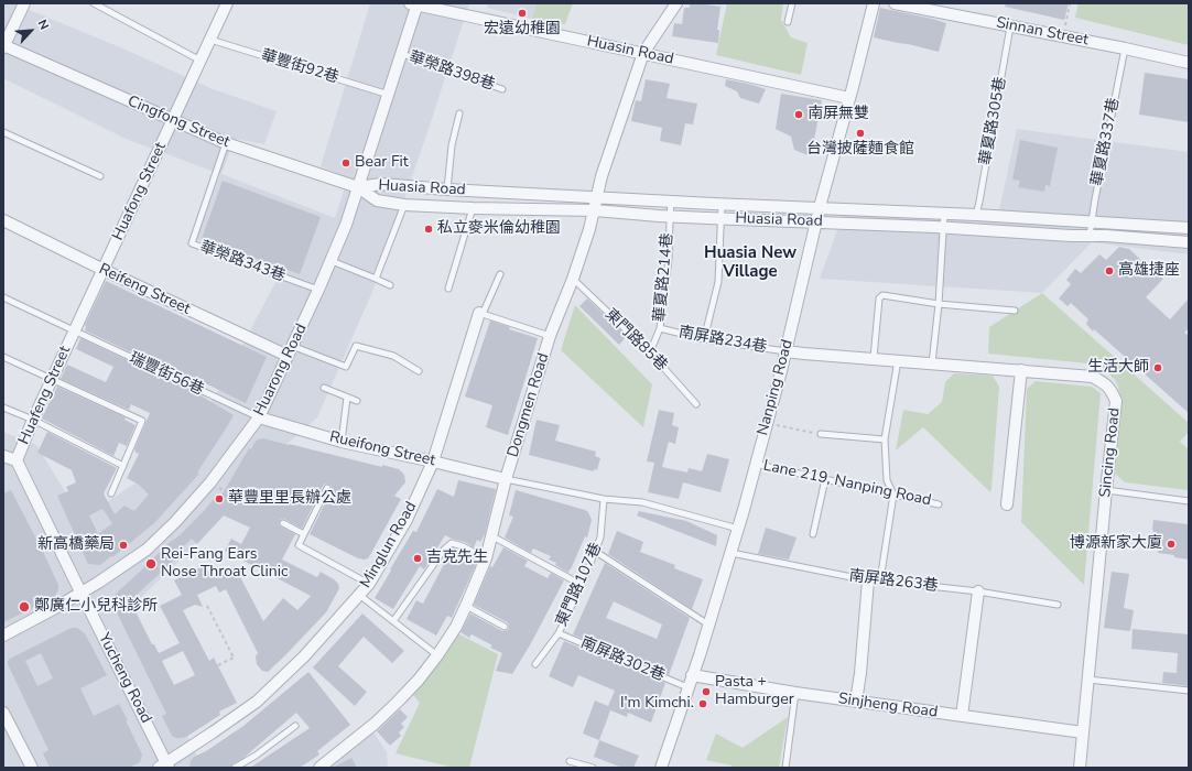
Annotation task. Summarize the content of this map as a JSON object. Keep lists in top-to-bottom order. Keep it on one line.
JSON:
{"streets":{"street":["Sinnan Street","Huasin Road","Cingfong Street","Huasia Road","Huafong Street","Reifeng Street","Huarong Road","Nanping Road","Huafeng Street","Dongmen Road","Rueifong Street","Sincing Road","Minglun Road","Yucheng Road","Sinjheng Road"],"lane":["華豐街92巷","華榮路398巷","華夏路305巷","華夏路337巷","華榮路343巷","華夏路214巷","東門路85巷","南屏路234巷","瑞豐街56巷","Lane 219, Nanping Road","南屏路263巷","東門路107巷","南屏路302巷"]},"crossings":[["Sinnan Street","華夏路305巷"],["Sinnan Street","華夏路337巷"],["Huasin Road","Huarong Road"],["Huasin Road","Nanping Road"],["Huasin Road","Dongmen Road"],["華豐街92巷","Huafong Street"],["華豐街92巷","Huarong Road"],["華榮路398巷","Huarong Road"],["華夏路305巷","Huasia Road"],["Cingfong Street","Huasia Road"],["Cingfong Street","Huafong Street"],["Cingfong Street","華榮路343巷"],["Cingfong Street","Huarong Road"],["華夏路337巷","Huasia Road"],["Huasia Road","華夏路214巷"],["Huasia Road","Huarong Road"],["Huasia Road","Nanping Road"],["Huasia Road","Dongmen Road"],["Huafong Street","Reifeng Street"],["Huafong Street","瑞豐街56巷"],["Huafong Street","Huafeng Street"],["華榮路343巷","Huarong Road"],["華夏路214巷","東門路85巷"],["華夏路214巷","南屏路234巷"],["Reifeng Street","Huarong Road"],["東門路85巷","Dongmen Road"],["南屏路234巷","Nanping Road"],["南屏路234巷","Sincing Road"],["Huarong Road","瑞豐街56巷"],["Huarong Road","Rueifong Street"],["Huarong Road","Yucheng Road"],["瑞豐街56巷","Huafeng Street"],["瑞豐街56巷","Rueifong Street"],["Nanping Road","Sincing Road"],["Nanping Road","Lane 219, Nanping Road"],["Nanping Road","南屏路263巷"],["Nanping Road","南屏路302巷"],["Nanping Road","Sinjheng Road"],["Huafeng Street","Yucheng Road"],["Dongmen Road","Rueifong Street"],["Rueifong Street","Minglun Road"],["Sincing Road","Sinjheng Road"],["Minglun Road","Yucheng Road"],["東門路107巷","南屏路302巷"]],"districts":["Huasia New Village"],"places":["宏遠幼稚園","南屏無雙","台灣披薩麵食館","Bear Fit","私立麥米倫幼稚園","高雄捷座","生活大師","華豐里里長辦公處","博源新家大廈","新高橋藥局","吉克先生","Rei-Fang Ears Nose Throat Clinic","鄭廣仁小兒科診所","Pasta + Hamburger","I'm Kimchi."],"north":"top right"}
